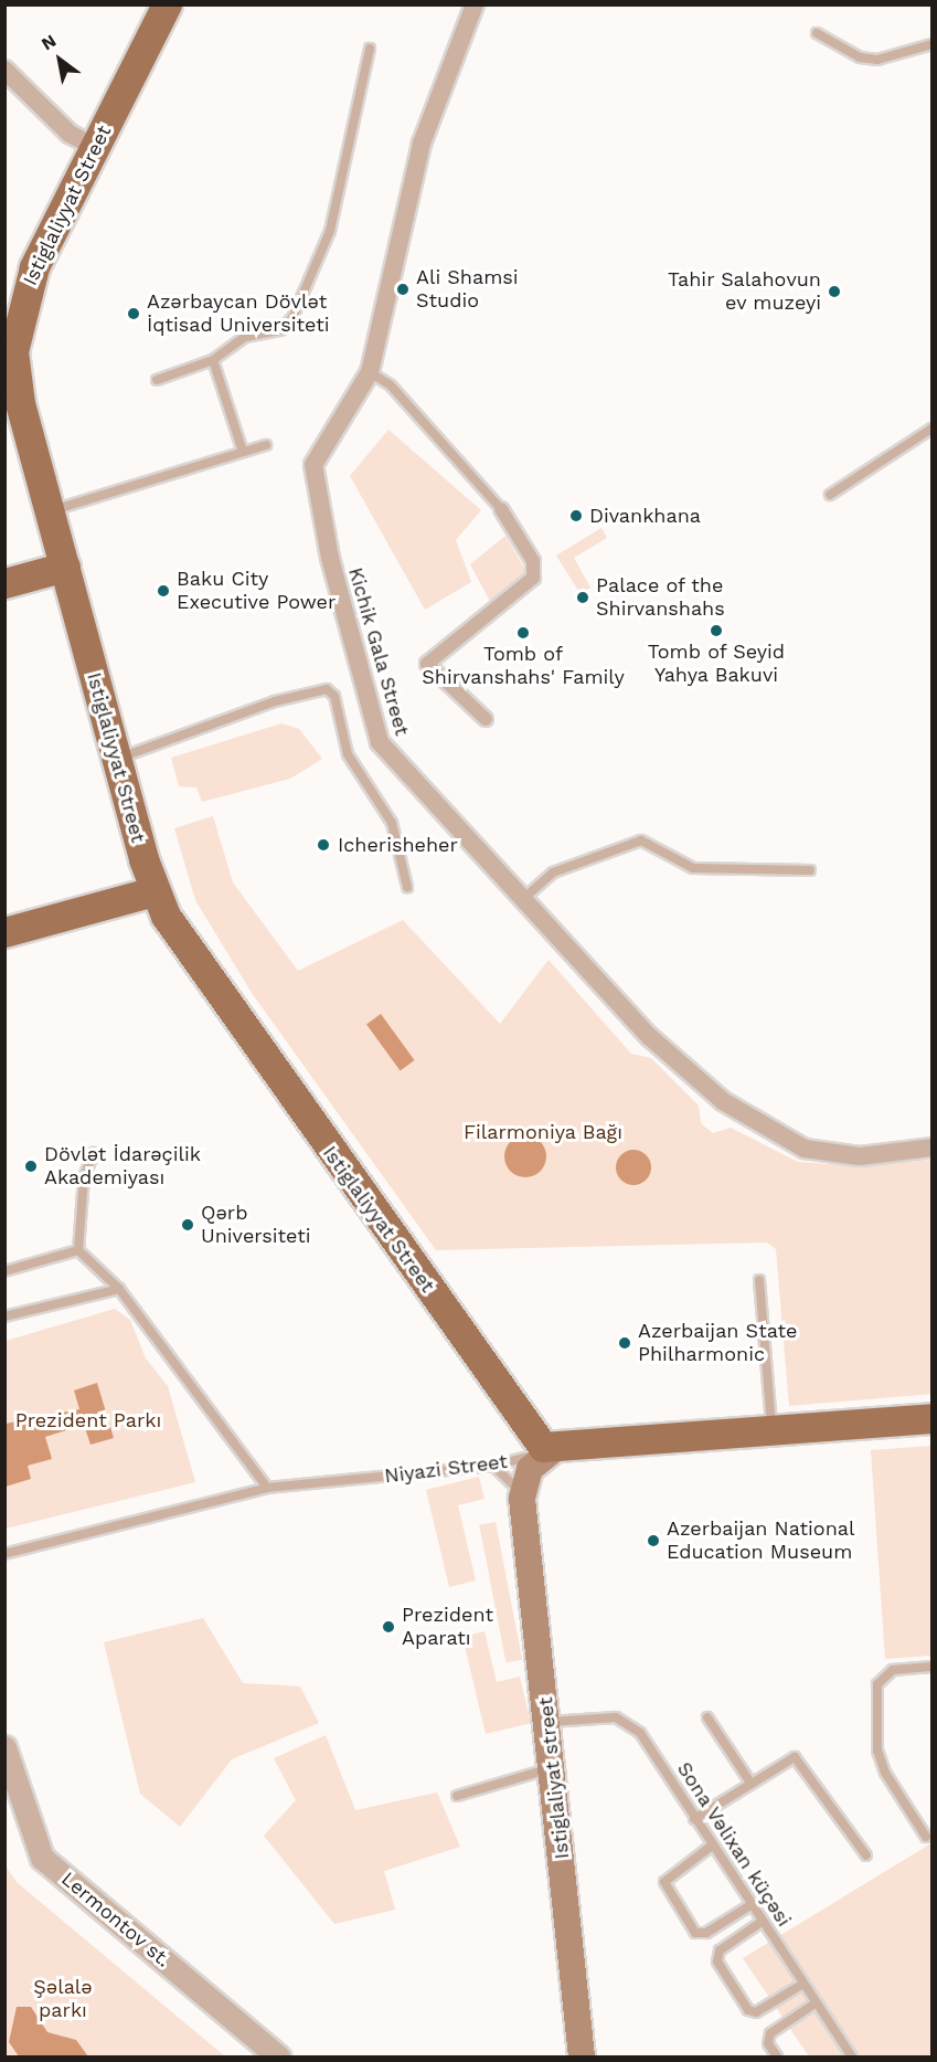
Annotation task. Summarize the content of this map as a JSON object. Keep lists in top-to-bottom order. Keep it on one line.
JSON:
{"streets":{"main road":["Istiglaliyyat Street","Niyazi Street","Istiglaliyat street"],"street":["Kichik Gala Street","Lermontov st."],"lane":["Sona Vəlixan küçəsi"]},"crossings":[["Istiglaliyyat Street","Niyazi Street"],["Istiglaliyat street","Sona Vəlixan küçəsi"]],"parks":["Filarmoniya Bağı","Prezident Parkı","Şəlalə parkı"],"places":["Ali Shamsi Studio","Tahir Salahovun ev muzeyi","Azərbaycan Dövlət İqtisad Universiteti","Divankhana","Baku City Executive Power","Palace of the Shirvanshahs","Tomb of Seyid Yahya Bakuvi","Tomb of Shirvanshahs' Family","Icherisheher","Dövlət İdarəçilik Akademiyası","Qərb Universiteti","Azerbaijan State Philharmonic","Azerbaijan National Education Museum","Prezident Aparatı"],"north":"top left"}
